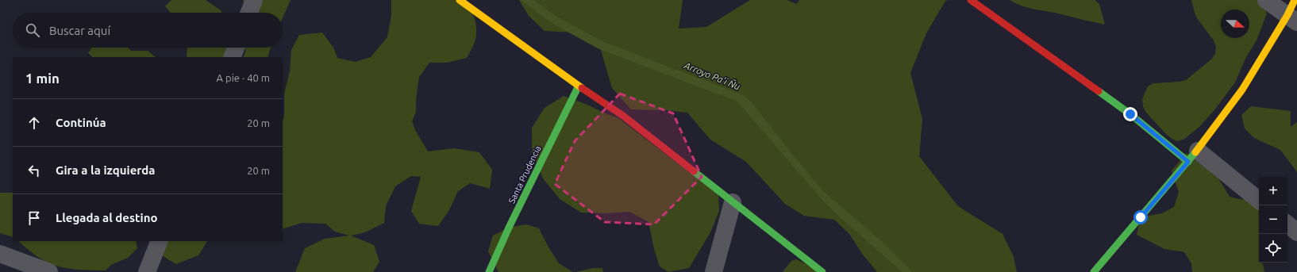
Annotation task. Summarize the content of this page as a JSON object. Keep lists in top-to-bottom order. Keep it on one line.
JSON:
{"streets":{"street":["Santa Prudencia"]},"water":["Arroyo Pa'i Ñu"],"north":"right","page":{"search":"Buscar aquí","heading":["1 min","A pie · 40 m"],"list":[["Continúa","20 m"],["Gira a la izquierda","20 m"],"Llegada al destino"],"map_buttons":["+","−"]}}
